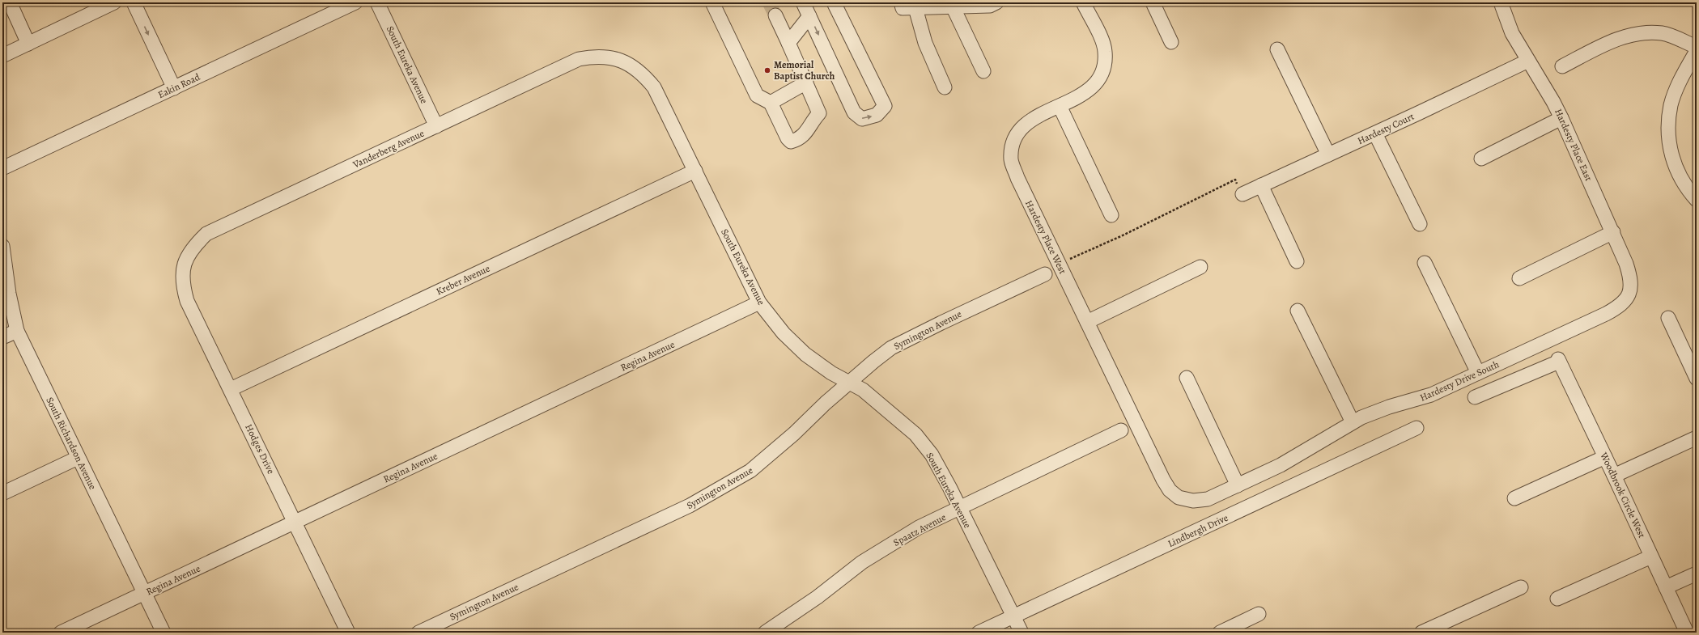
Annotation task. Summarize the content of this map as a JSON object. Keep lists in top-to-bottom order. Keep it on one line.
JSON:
{"streets":{"street":["South Eureka Avenue","Eakin Road","Hardesty Court","Hardesty Place East","Vanderberg Avenue","Hardesty Place West","Kreber Avenue","Symington Avenue","Regina Avenue","Hardesty Drive South","South Richardson Avenue","Hodges Drive","Woodbrook Circle West","Spaatz Avenue","Lindbergh Drive"]},"crossings":[["South Eureka Avenue","Vanderberg Avenue"],["South Eureka Avenue","Kreber Avenue"],["South Eureka Avenue","Symington Avenue"],["South Eureka Avenue","Regina Avenue"],["South Eureka Avenue","Spaatz Avenue"],["South Eureka Avenue","Lindbergh Drive"],["Hardesty Court","Hardesty Place East"],["Hardesty Place East","Hardesty Drive South"],["Vanderberg Avenue","Hodges Drive"],["Hardesty Place West","Hardesty Drive South"],["Kreber Avenue","Hodges Drive"],["Regina Avenue","South Richardson Avenue"],["Regina Avenue","Hodges Drive"]],"places":["Memorial Baptist Church"]}
